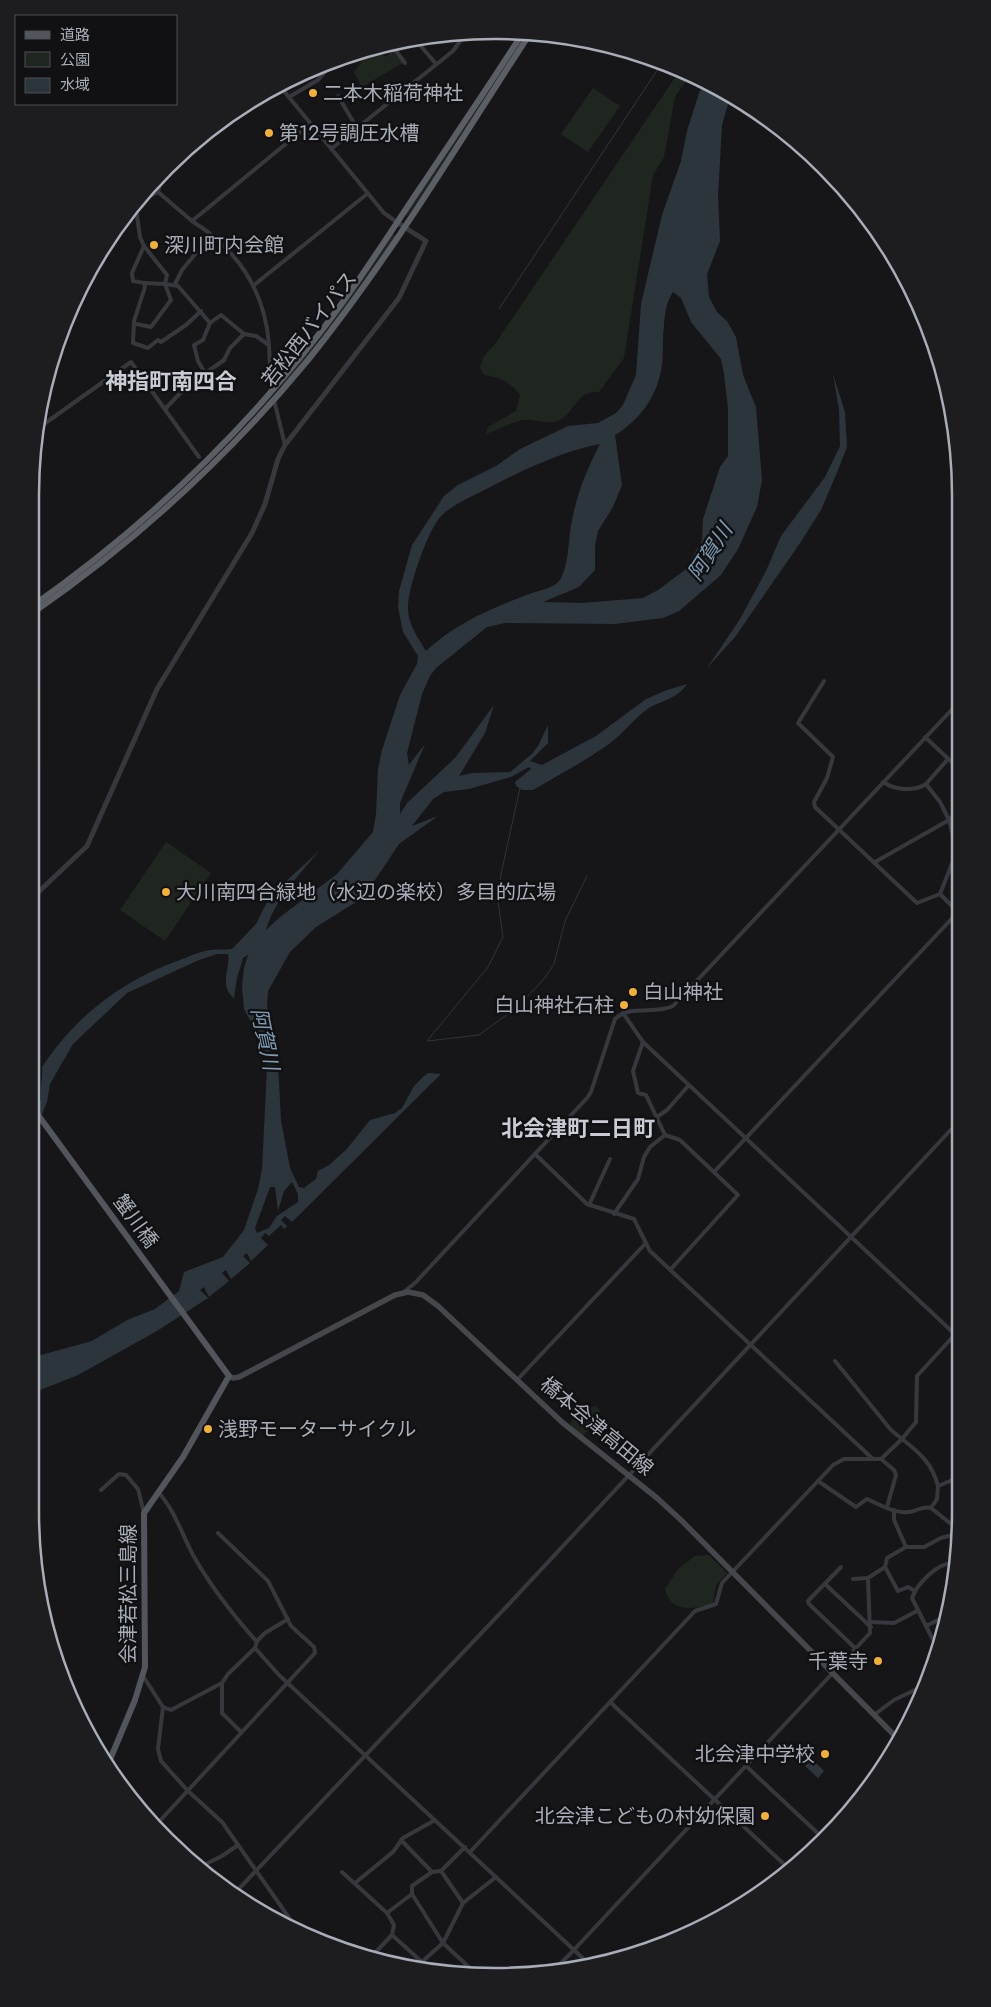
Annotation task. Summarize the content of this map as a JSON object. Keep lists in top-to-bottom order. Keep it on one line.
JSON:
{"streets":{"highway":["若松西バイパス"],"main road":["蟹川橋","橋本会津高田線","会津若松三島線"]},"crossings":[["蟹川橋","会津若松三島線"]],"districts":["神指町南四合","北会津町二日町"],"water":["阿賀川"],"places":["二本木稲荷神社","第12号調圧水槽","深川町内会館","大川南四合緑地（水辺の楽校）多目的広場","白山神社","白山神社石柱","浅野モーターサイクル","千葉寺","北会津中学校","北会津こどもの村幼保園"],"legend":["道路","公園","水域"]}
